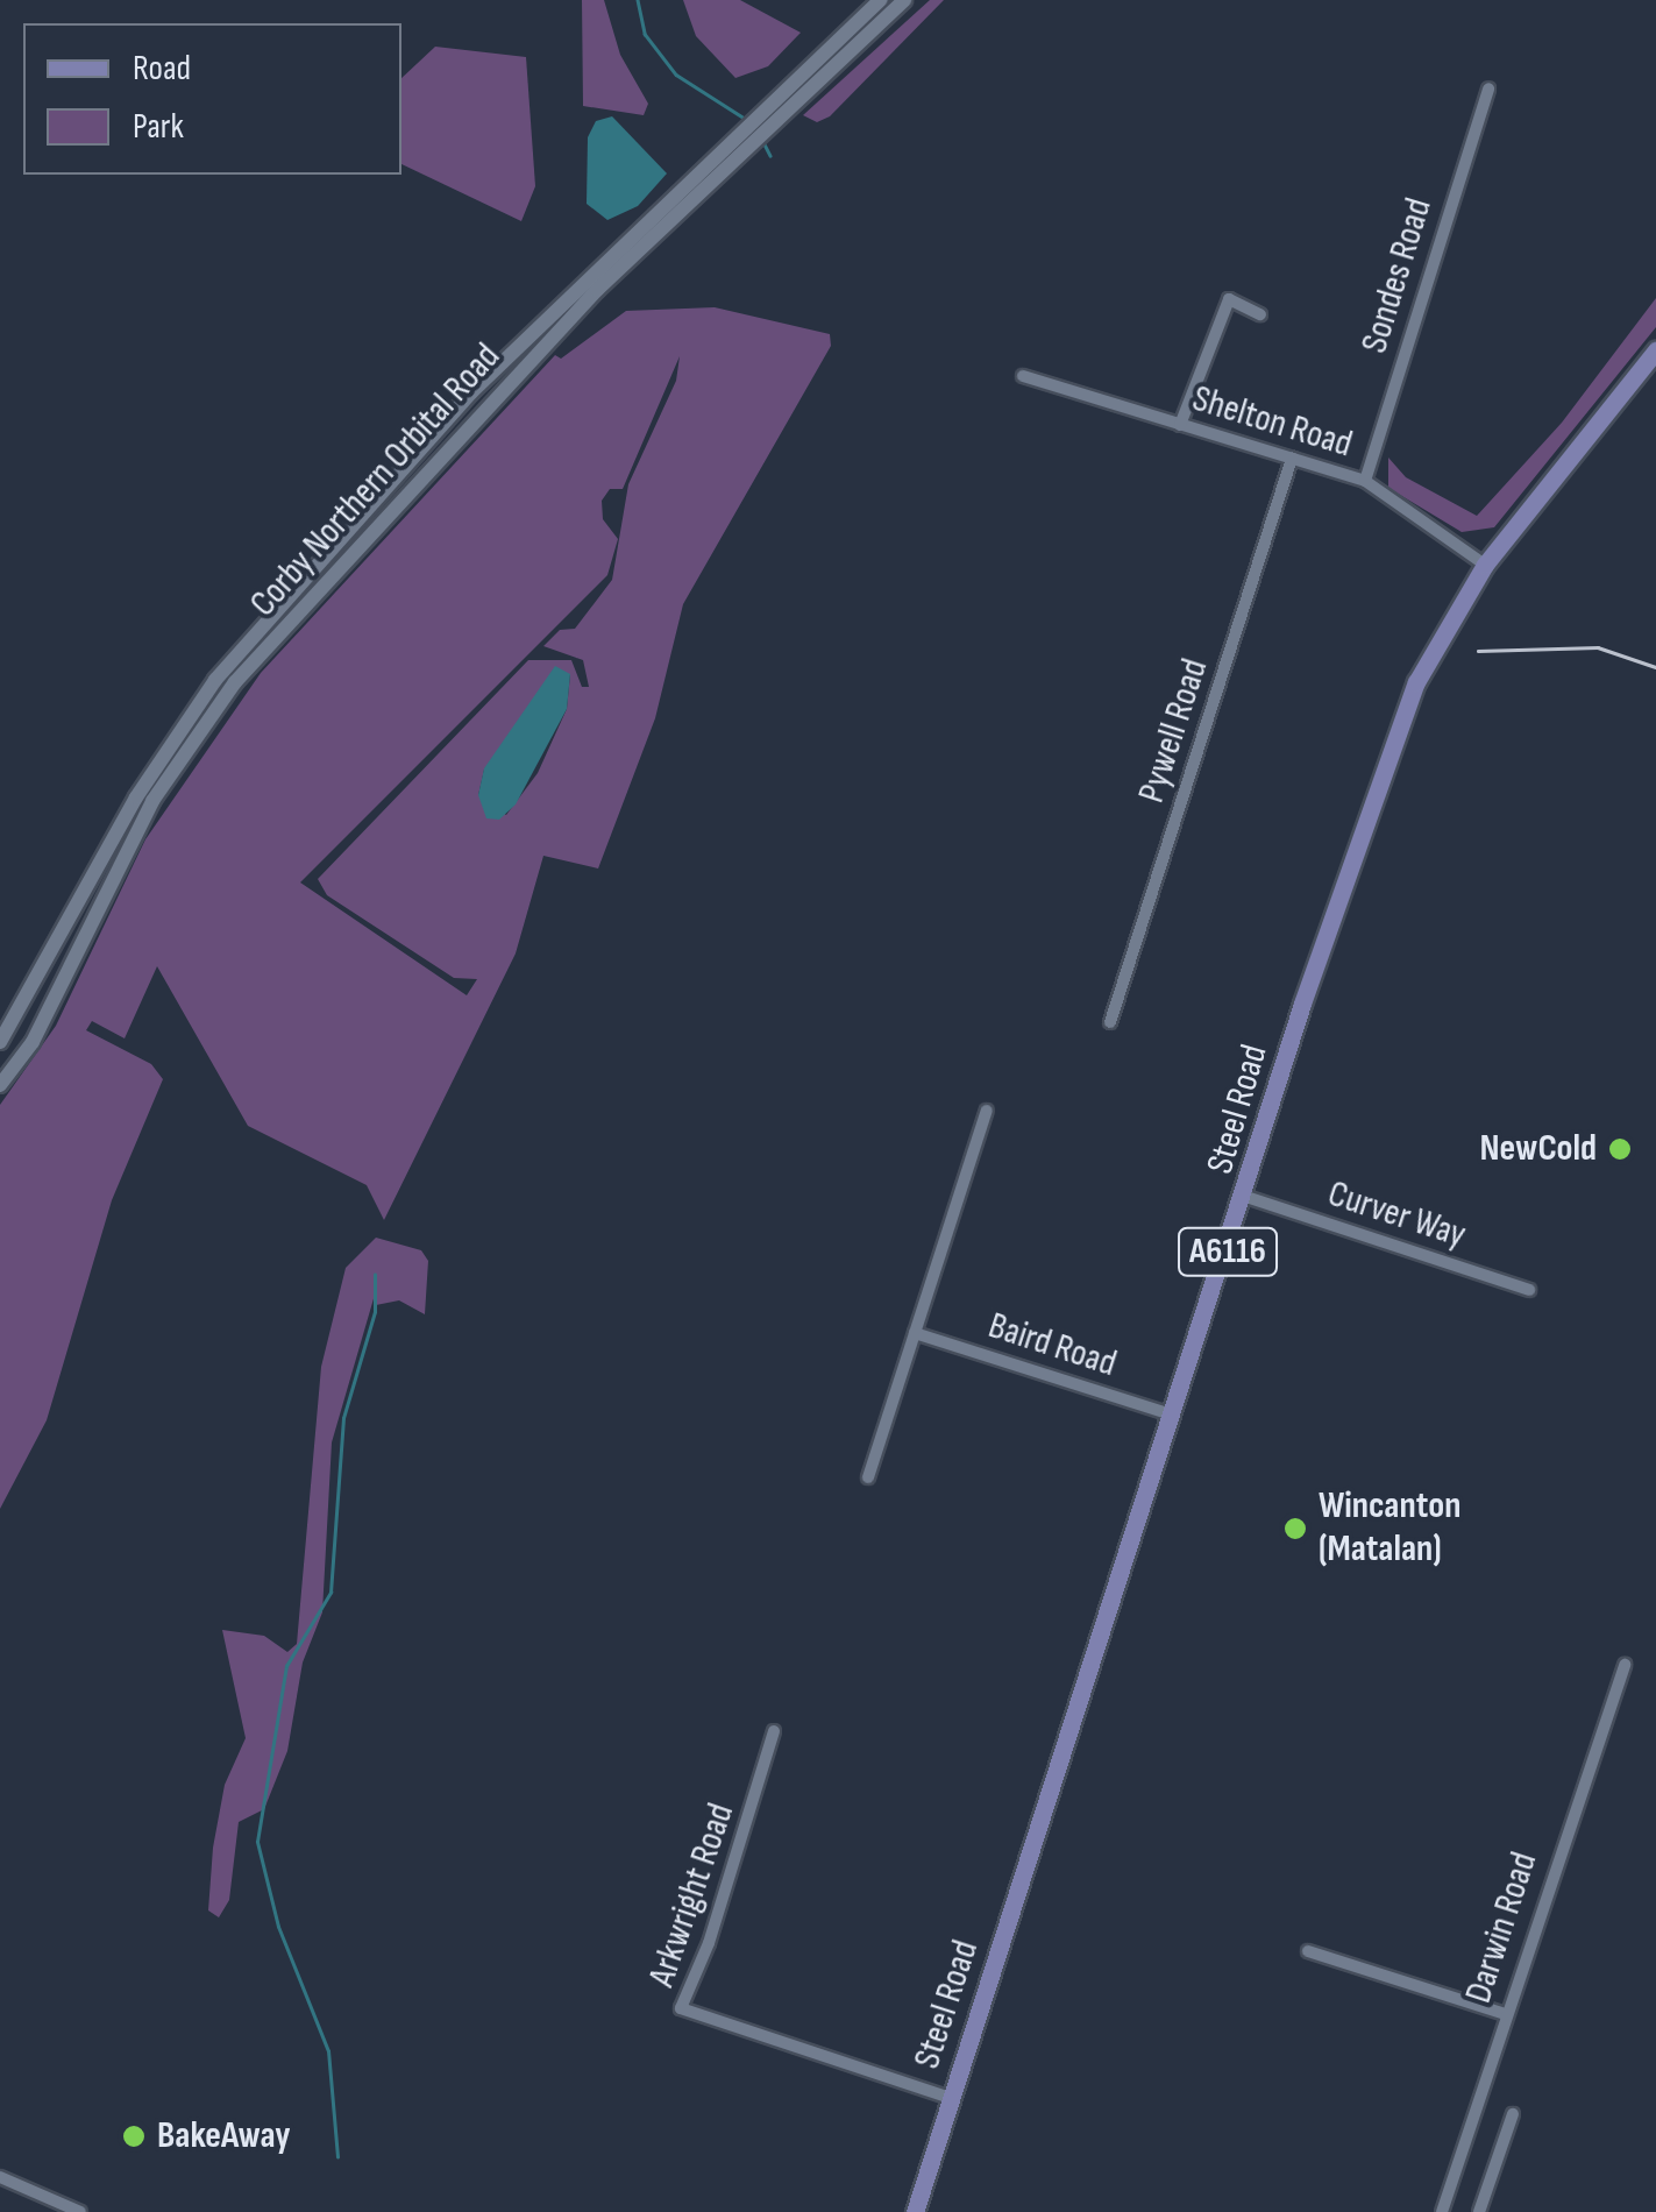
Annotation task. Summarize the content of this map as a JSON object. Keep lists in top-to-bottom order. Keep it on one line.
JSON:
{"streets":{"main road":["Steel Road","A6116"],"street":["Sondes Road","Shelton Road","Corby Northern Orbital Road","Pywell Road","Curver Way","Baird Road","Arkwright Road","Darwin Road"]},"crossings":[["Sondes Road","Shelton Road"],["Shelton Road","Pywell Road"],["Shelton Road","Steel Road"],["Steel Road","Curver Way"],["Steel Road","Baird Road"],["Steel Road","Arkwright Road"]],"places":["NewCold","Wincanton (Matalan)","BakeAway"],"legend":["Road","Park"]}
